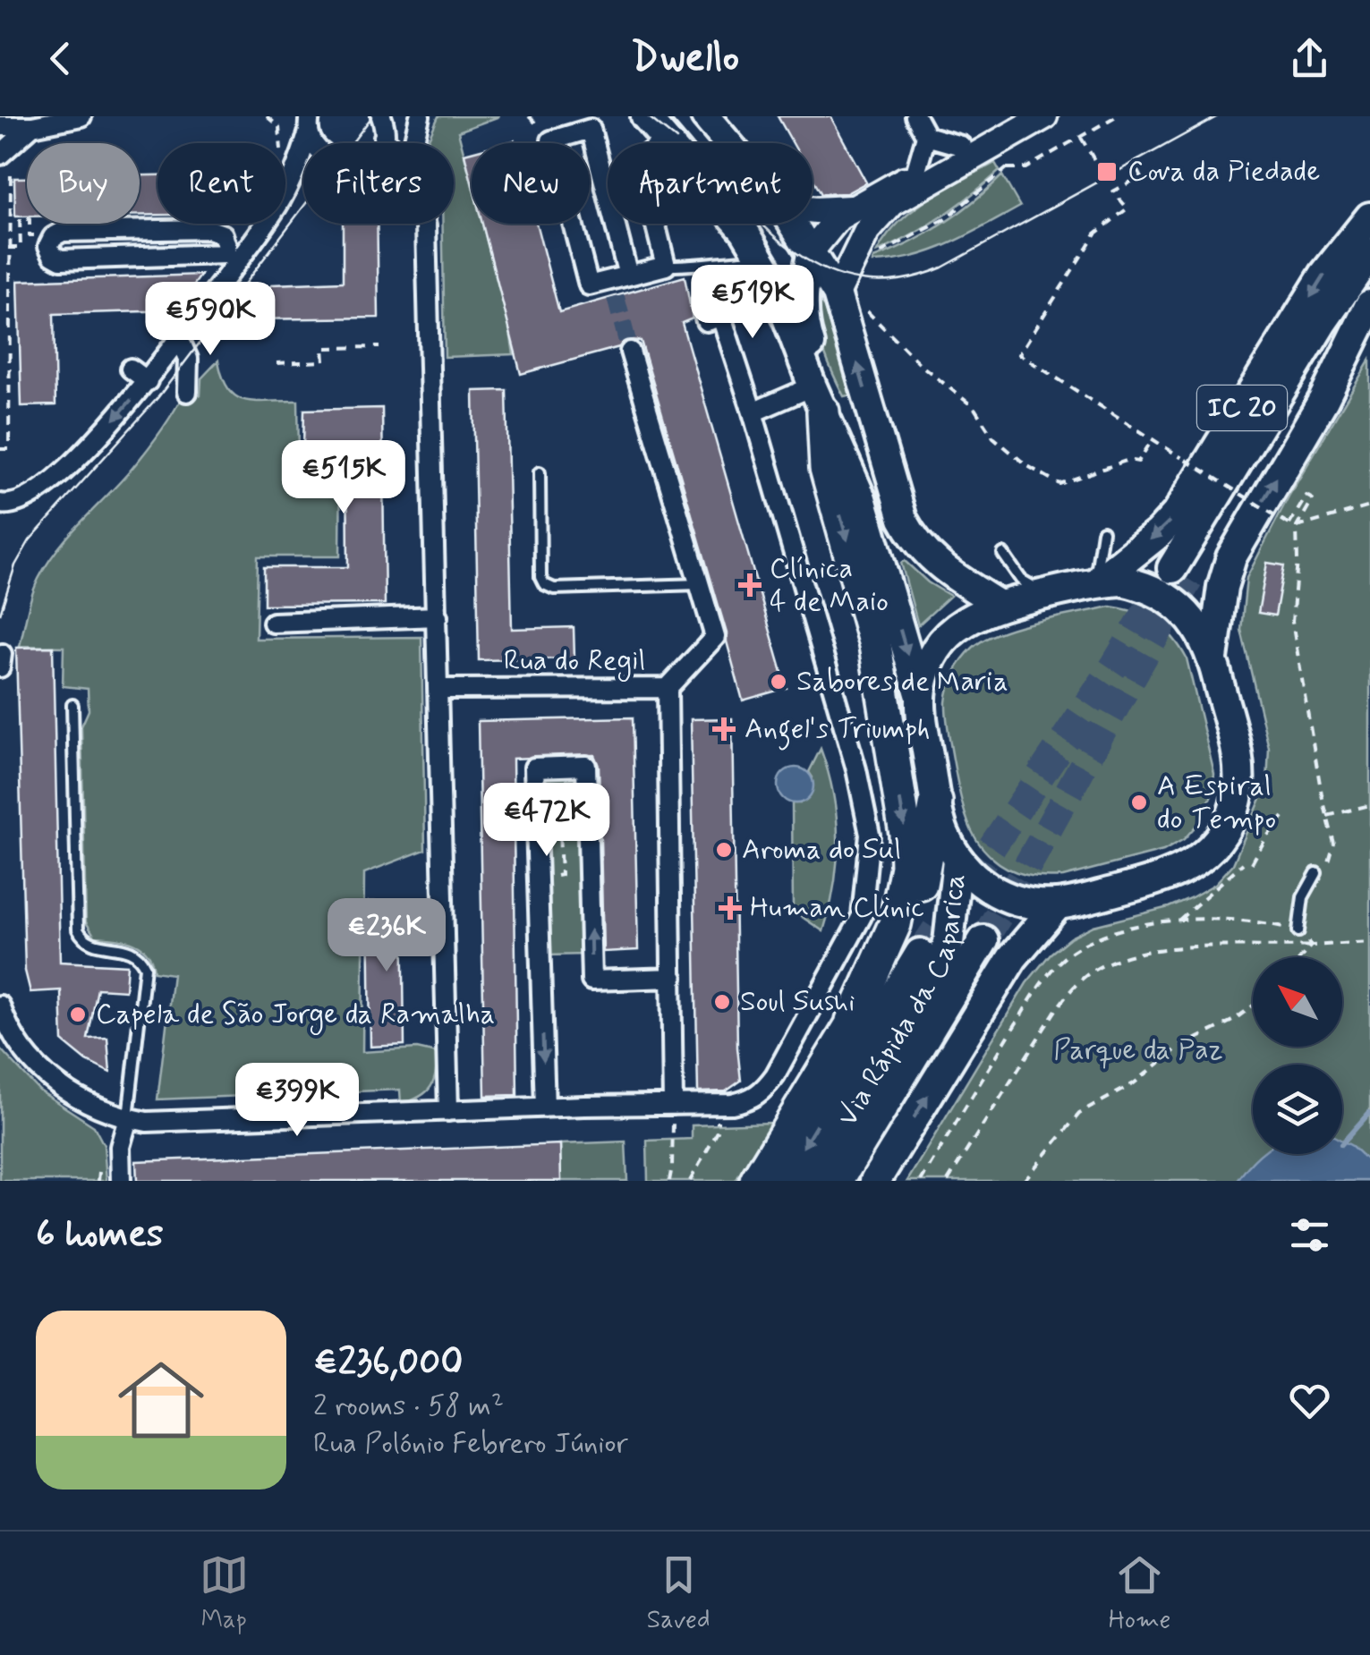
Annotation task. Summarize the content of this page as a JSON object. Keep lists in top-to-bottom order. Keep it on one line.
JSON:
{"streets":{"highway":["IC 20","Via Rápida da Caparica"],"street":["Rua do Regil"]},"parks":["Parque da Paz"],"places":{"transit":["Cova da Piedade"],"health":["Clínica 4 de Maio","Angel's Triumph","Human Clinic"],"other":["Sabores de Maria","A Espiral do Tempo","Aroma do Sul","Soul Sushi","Capela de São Jorge da Ramalha"]},"north":"top left","page":{"header":"Dwello","chip":["Buy","Rent","Filters","New","Apartment"],"price":["€519K","€590K","€515K","€472K","€236K","€399K"],"heading":"6 homes","list":[{"name":"€236,000","note":"2 rooms · 58 m² · Rua Polónio Febrero Júnior"}],"tabs":["Map","Saved","Home"]}}
